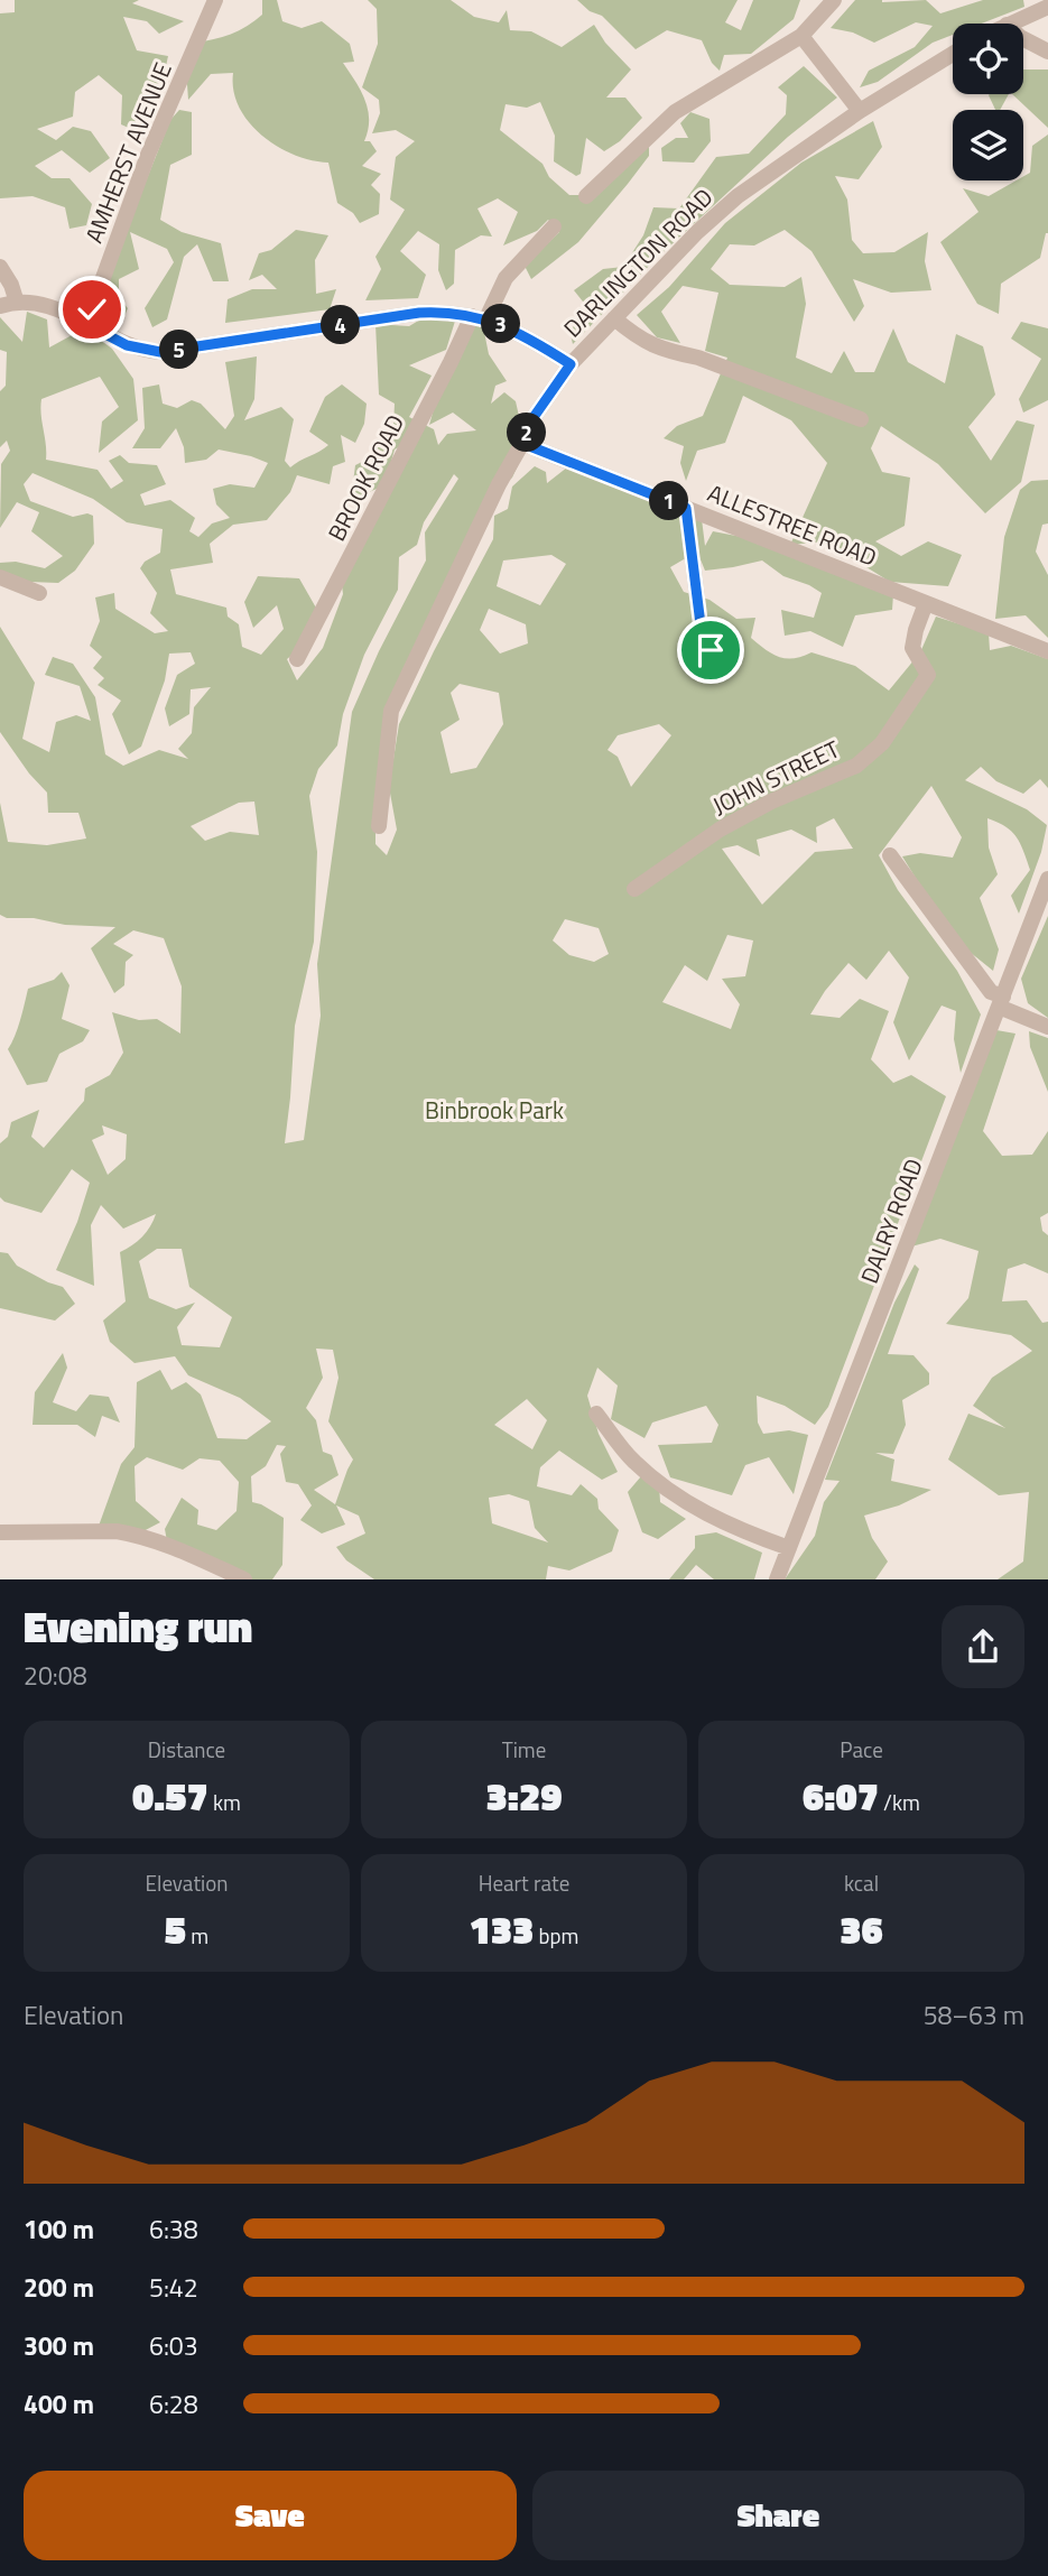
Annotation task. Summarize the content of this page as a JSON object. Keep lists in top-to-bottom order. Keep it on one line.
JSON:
{"streets":{"street":["AMHERST AVENUE","DARLINGTON ROAD","BROOK ROAD","ALLESTREE ROAD","JOHN STREET","DALRY ROAD"]},"crossings":[["DARLINGTON ROAD","ALLESTREE ROAD"],["ALLESTREE ROAD","JOHN STREET"]],"parks":["Binbrook Park"],"page":{"pins":["3","4","5","2","1"],"heading":["Evening run","20:08"],"stats":[["Distance","0.57 km"],["Time","3:29"],["Pace","6:07 /km"],["Elevation","5 m"],["Heart rate","133 bpm"],["kcal","36"]],"chart":["Elevation","58–63 m"],"list":[{"name":"100 m","note":"6:38"},{"name":"200 m","note":"5:42"},{"name":"300 m","note":"6:03"},{"name":"400 m","note":"6:28"}],"buttons":["Save","Share"]}}
